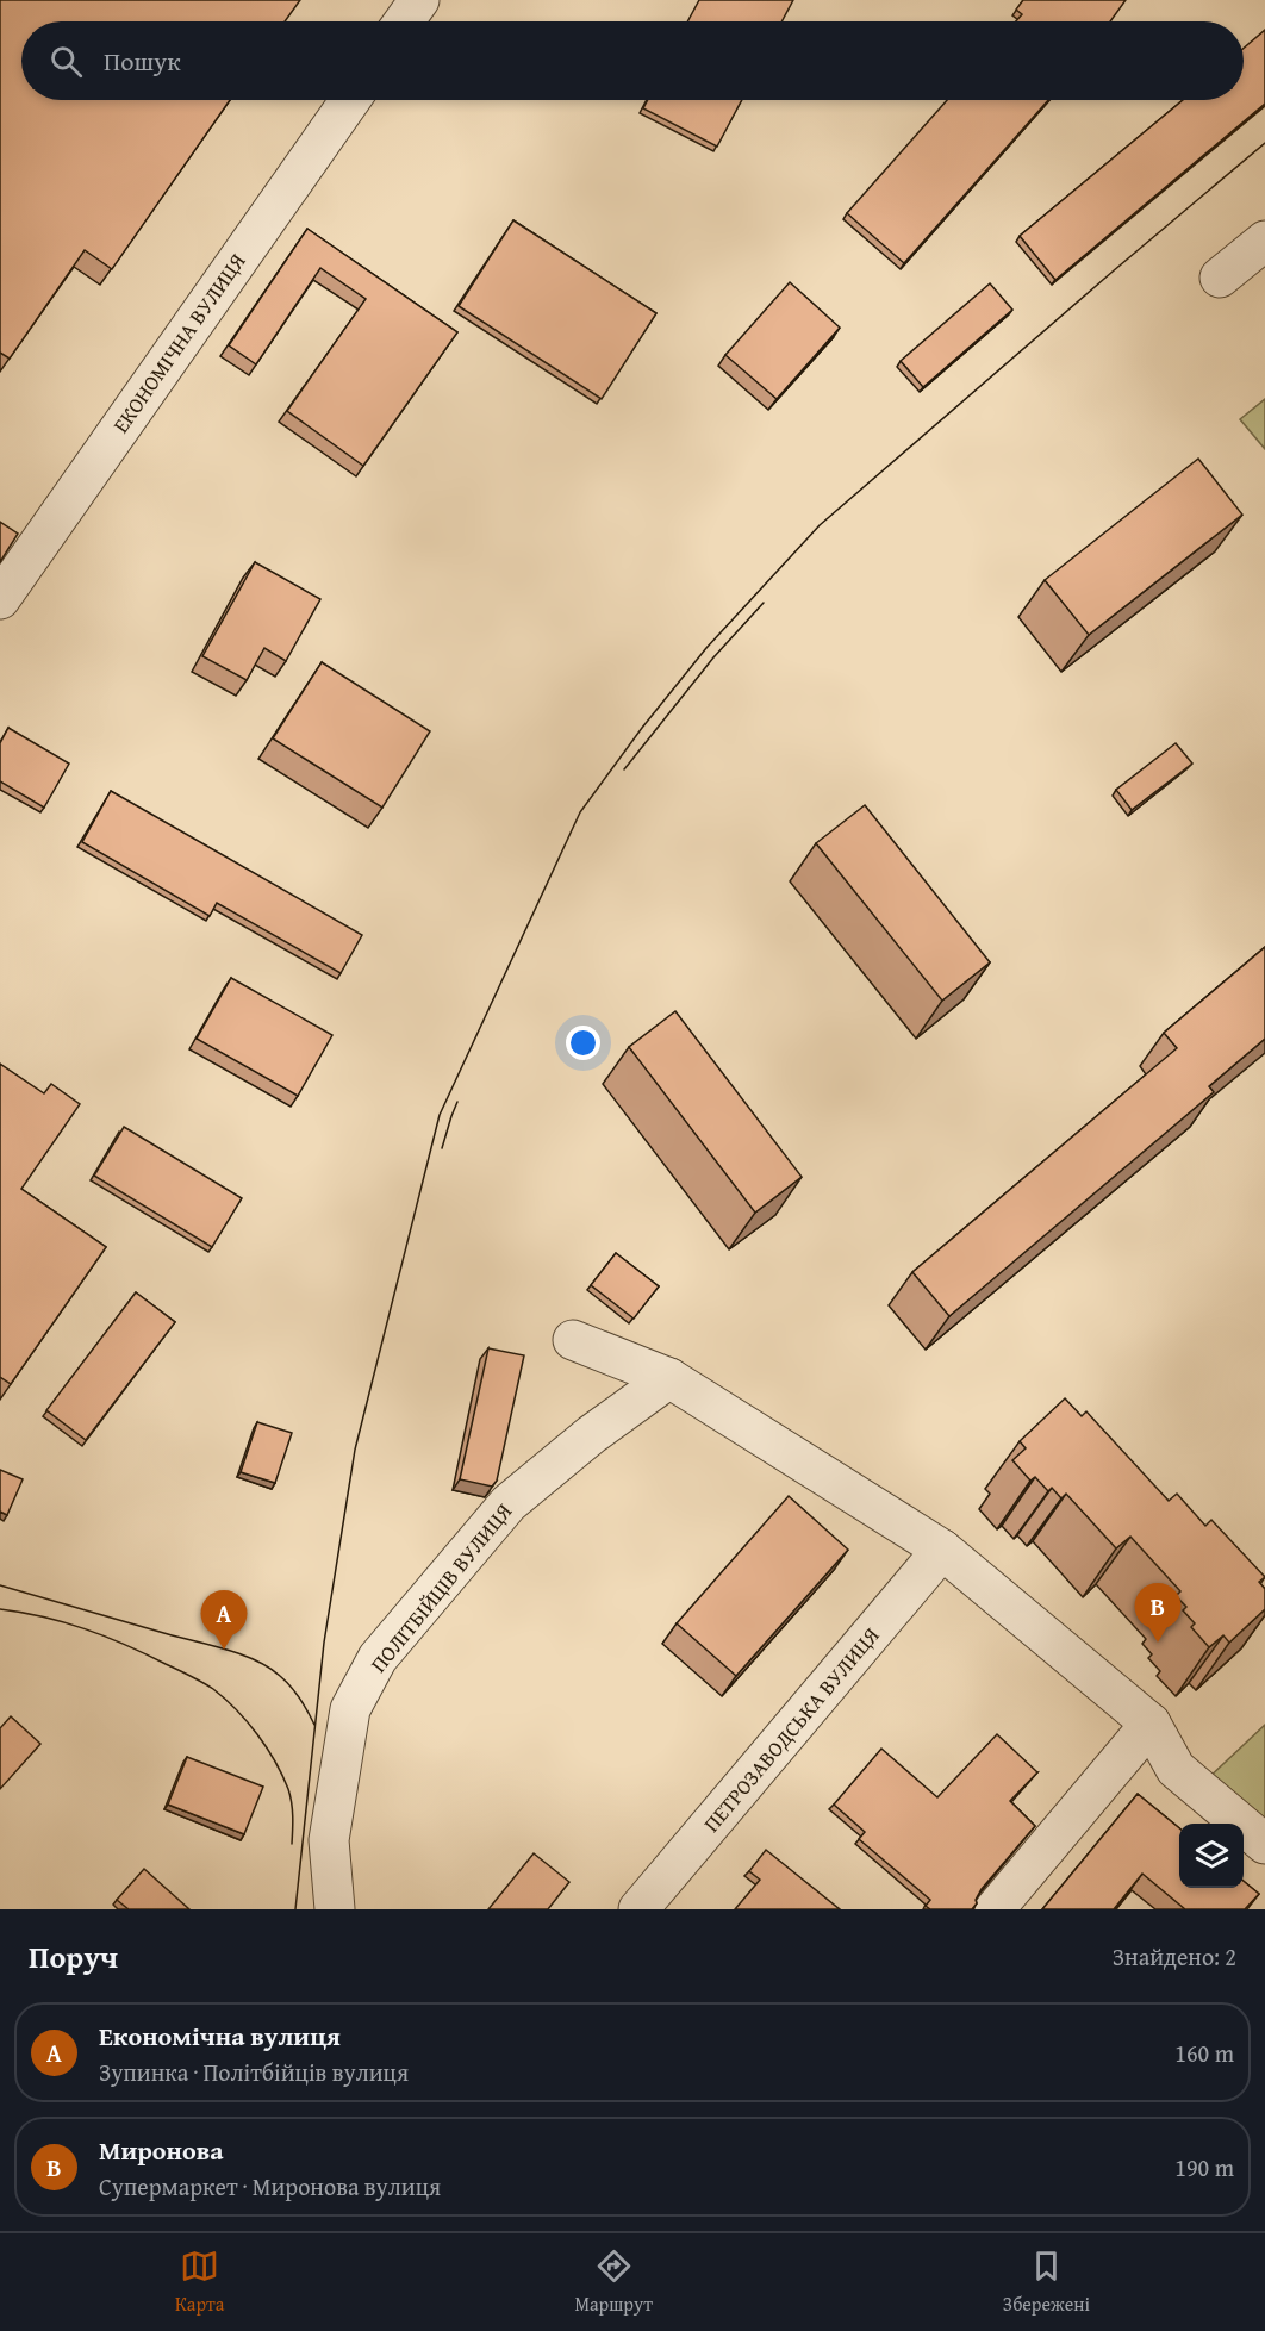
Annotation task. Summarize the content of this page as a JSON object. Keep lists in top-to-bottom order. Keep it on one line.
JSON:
{"streets":{"street":["ЕКОНОМІЧНА ВУЛИЦЯ","ПОЛІТБІЙЦІВ ВУЛИЦЯ","ПЕТРОЗАВОДСЬКА ВУЛИЦЯ"]},"page":{"search":"Пошук","pins":["B","A"],"heading":["Поруч","Знайдено: 2"],"list":[{"mark":"A","name":"Економічна вулиця","note":"Зупинка · Політбійців вулиця","value":"160 m"},{"mark":"B","name":"Миронова","note":"Супермаркет · Миронова вулиця","value":"190 m"}],"nav":["Карта","Маршрут","Збережені"]}}
